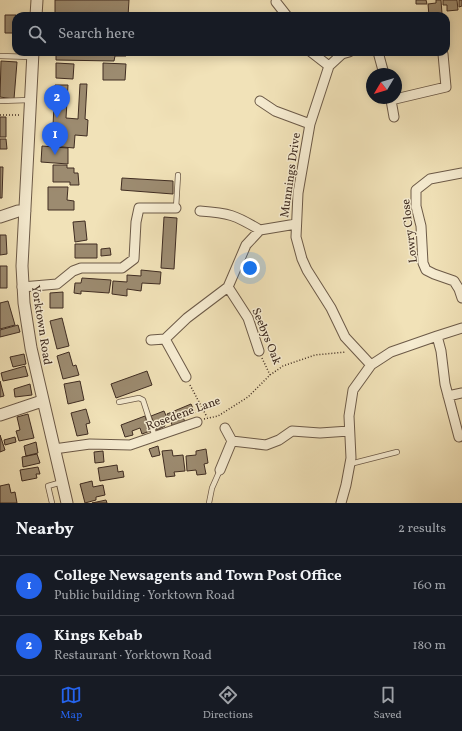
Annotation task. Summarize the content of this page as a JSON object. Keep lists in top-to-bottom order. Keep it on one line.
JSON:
{"streets":{"street":["Munnings Drive","Lowry Close","Yorktown Road","Seebys Oak","Rosedene Lane"]},"crossings":[["Yorktown Road","Rosedene Lane"],["Seebys Oak","Rosedene Lane"]],"north":"bottom left","page":{"search":"Search here","pins":["2","1"],"heading":["Nearby","2 results"],"list":[{"mark":"1","name":"College Newsagents and Town Post Office","note":"Public building · Yorktown Road","value":"160 m"},{"mark":"2","name":"Kings Kebab","note":"Restaurant · Yorktown Road","value":"180 m"}],"nav":["Map","Directions","Saved"]}}
